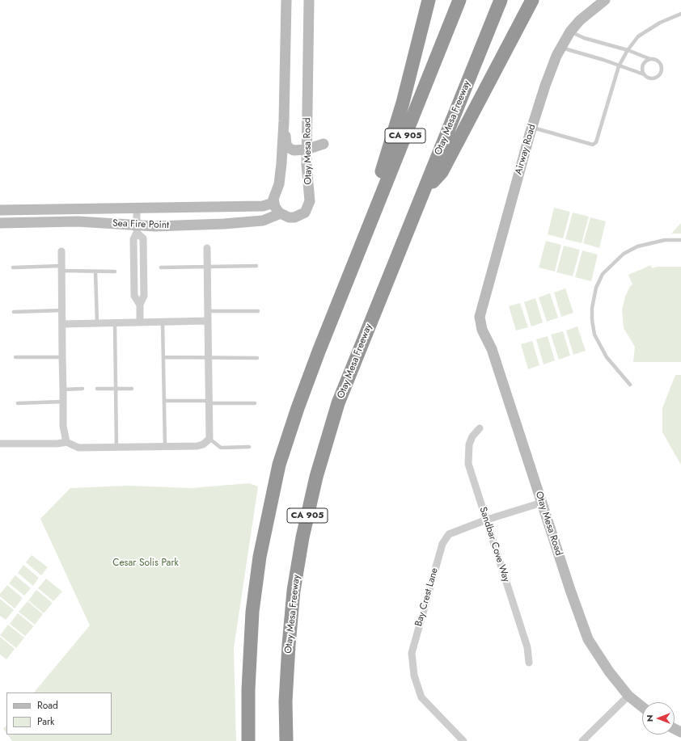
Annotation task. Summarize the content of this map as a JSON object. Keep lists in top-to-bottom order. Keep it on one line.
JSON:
{"streets":{"highway":["Otay Mesa Freeway","CA 905"],"street":["Airway Road","Otay Mesa Road","Sea Fire Point","Sandbar Cove Way","Bay Crest Lane"]},"crossings":[["Airway Road","Otay Mesa Road"],["Otay Mesa Road","Sea Fire Point"],["Otay Mesa Road","Bay Crest Lane"],["Sandbar Cove Way","Bay Crest Lane"]],"parks":["Cesar Solis Park"],"legend":["Road","Park"],"north":"left"}
